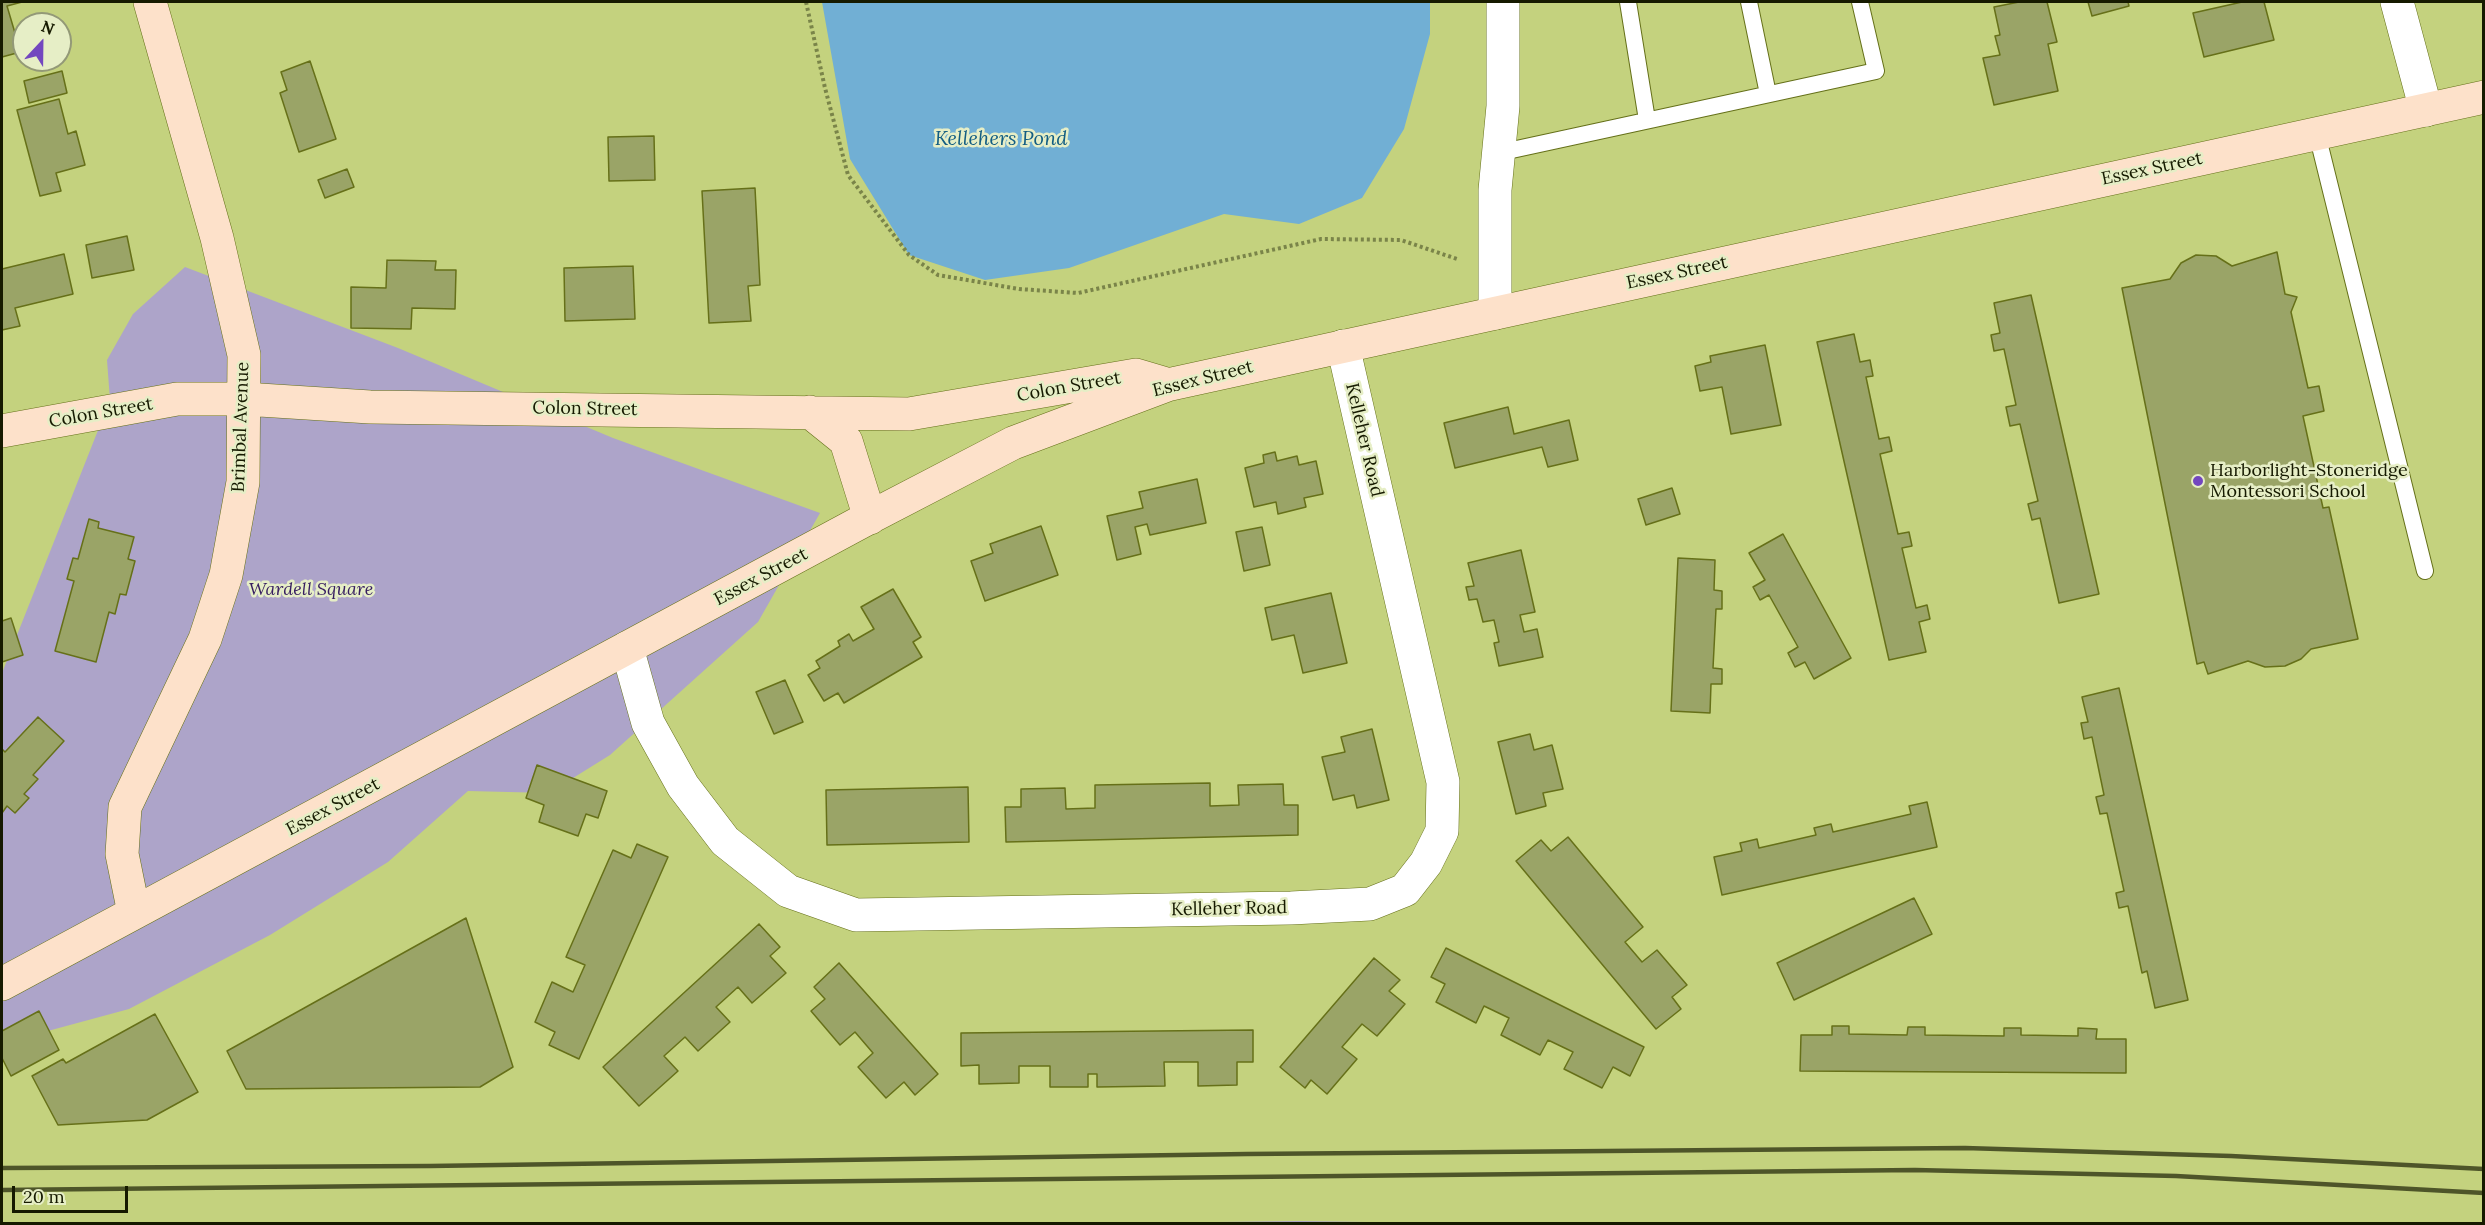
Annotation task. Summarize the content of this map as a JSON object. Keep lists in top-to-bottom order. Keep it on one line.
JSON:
{"streets":{"main road":["Essex Street","Colon Street","Brimbal Avenue"],"street":["Kelleher Road"]},"crossings":[["Essex Street","Colon Street"],["Essex Street","Brimbal Avenue"],["Essex Street","Kelleher Road"],["Colon Street","Brimbal Avenue"]],"water":["Kellehers Pond"],"parks":["Wardell Square"],"places":["Harborlight-Stoneridge Montessori School"],"scale_bar":"20 m","north":"top"}
